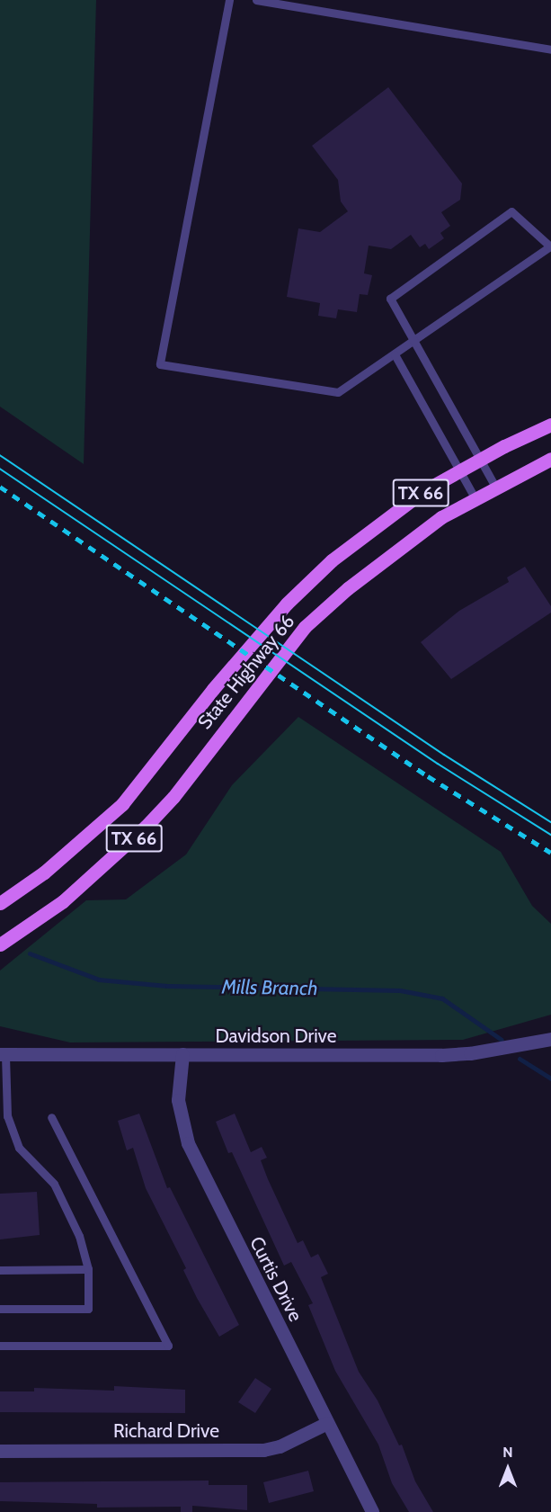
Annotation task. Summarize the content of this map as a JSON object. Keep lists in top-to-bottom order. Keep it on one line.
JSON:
{"streets":{"main road":["TX 66","State Highway 66"],"street":["Davidson Drive","Curtis Drive","Richard Drive"]},"crossings":[["Davidson Drive","Curtis Drive"],["Curtis Drive","Richard Drive"]],"water":["Mills Branch"],"north":"top"}
